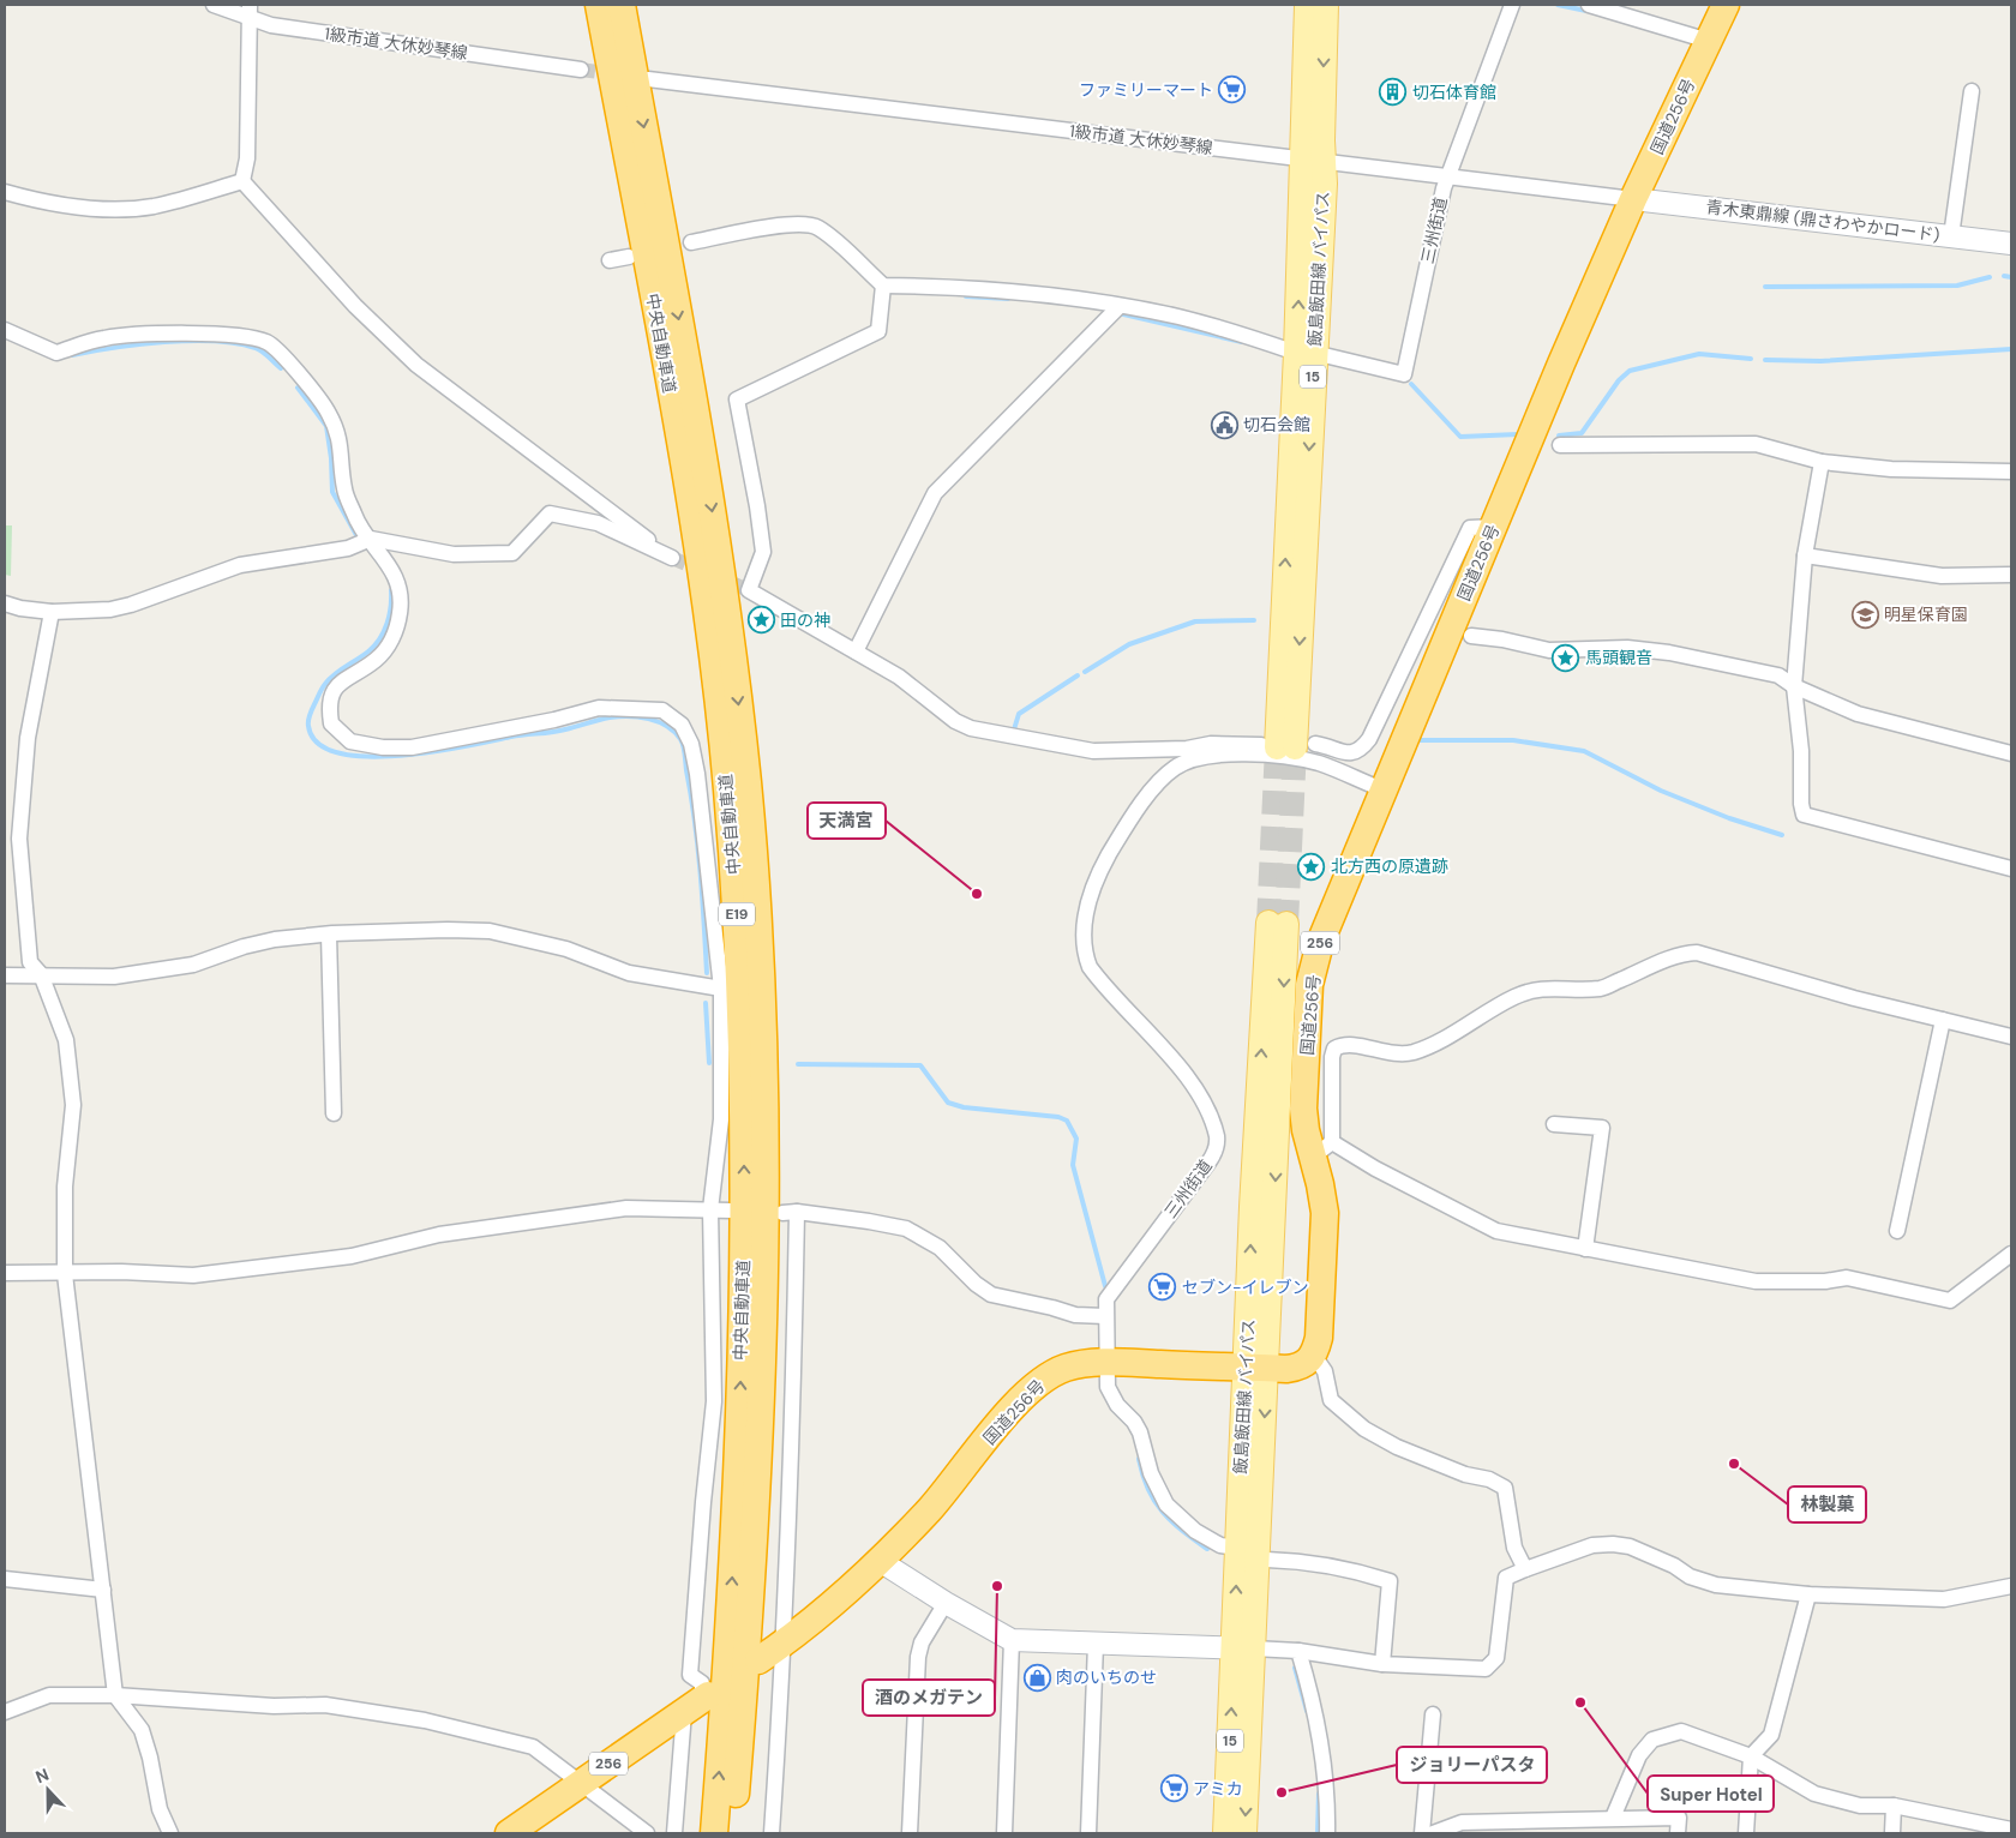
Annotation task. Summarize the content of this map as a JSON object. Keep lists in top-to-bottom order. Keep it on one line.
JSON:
{"streets":{"highway":["国道256号","中央自動車道","E19","256"],"main road":["飯島飯田線 バイパス","15"],"street":["1級市道 大休妙琴線","青木東鼎線 (鼎さわやかロード)","三州街道"]},"crossings":[["1級市道 大休妙琴線","国道256号"],["1級市道 大休妙琴線","青木東鼎線 (鼎さわやかロード)"],["1級市道 大休妙琴線","三州街道"],["1級市道 大休妙琴線","飯島飯田線 バイパス"],["国道256号","青木東鼎線 (鼎さわやかロード)"],["国道256号","三州街道"],["国道256号","飯島飯田線 バイパス"],["三州街道","飯島飯田線 バイパス"]],"places":{"supermarket":["ファミリーマート","セブン-イレブン","アミカ"],"building":["切石体育館"],"public building":["切石会館"],"school or university":["明星保育園"],"place":["田の神","馬頭観音","北方西の原遺跡"],"other":["天満宮","林製菓","酒のメガテン","Super Hotel","ジョリーパスタ"],"shop":["肉のいちのせ"]},"north":"top"}
